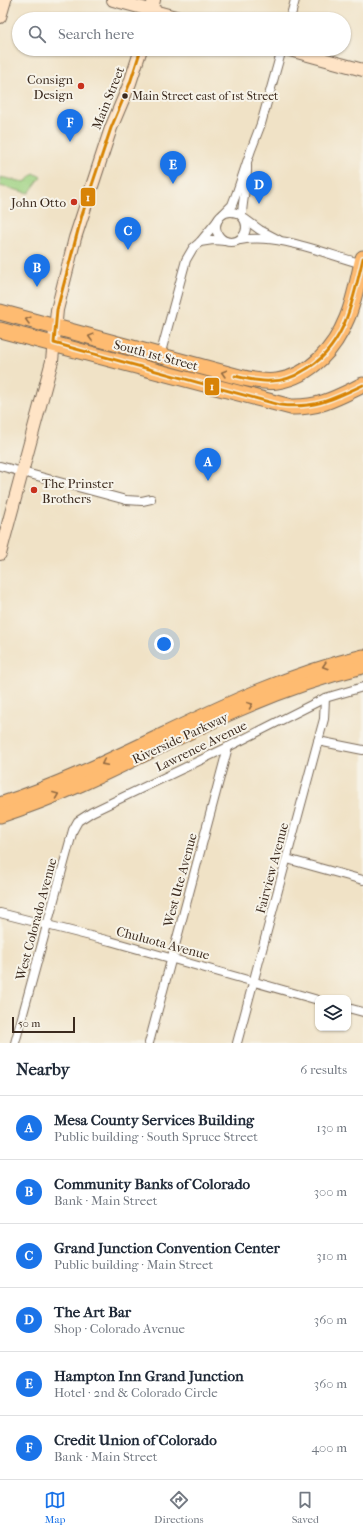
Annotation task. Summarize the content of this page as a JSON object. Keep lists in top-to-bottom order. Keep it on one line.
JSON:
{"streets":{"highway":["South 1st Street"],"main road":["Riverside Parkway"],"street":["Main Street","Lawrence Avenue","Fairview Avenue","West Ute Avenue","West Colorado Avenue","Chuluota Avenue"]},"crossings":[["Main Street","South 1st Street"],["Lawrence Avenue","Fairview Avenue"],["Lawrence Avenue","West Ute Avenue"],["Lawrence Avenue","West Colorado Avenue"],["Fairview Avenue","Chuluota Avenue"],["West Ute Avenue","Chuluota Avenue"],["West Colorado Avenue","Chuluota Avenue"]],"places":["Consign Design","Main Street east of 1st Street","John Otto","The Prinster Brothers"],"lines":["transit line 1"],"scale_bar":"50 m","page":{"search":"Search here","pins":["F","E","D","C","B","A"],"scale":"50 m","heading":["Nearby","6 results"],"list":[{"mark":"A","name":"Mesa County Services Building","note":"Public building · South Spruce Street","value":"130 m"},{"mark":"B","name":"Community Banks of Colorado","note":"Bank · Main Street","value":"300 m"},{"mark":"C","name":"Grand Junction Convention Center","note":"Public building · Main Street","value":"310 m"},{"mark":"D","name":"The Art Bar","note":"Shop · Colorado Avenue","value":"360 m"},{"mark":"E","name":"Hampton Inn Grand Junction","note":"Hotel · 2nd & Colorado Circle","value":"360 m"},{"mark":"F","name":"Credit Union of Colorado","note":"Bank · Main Street","value":"400 m"}],"nav":["Map","Directions","Saved"]}}
